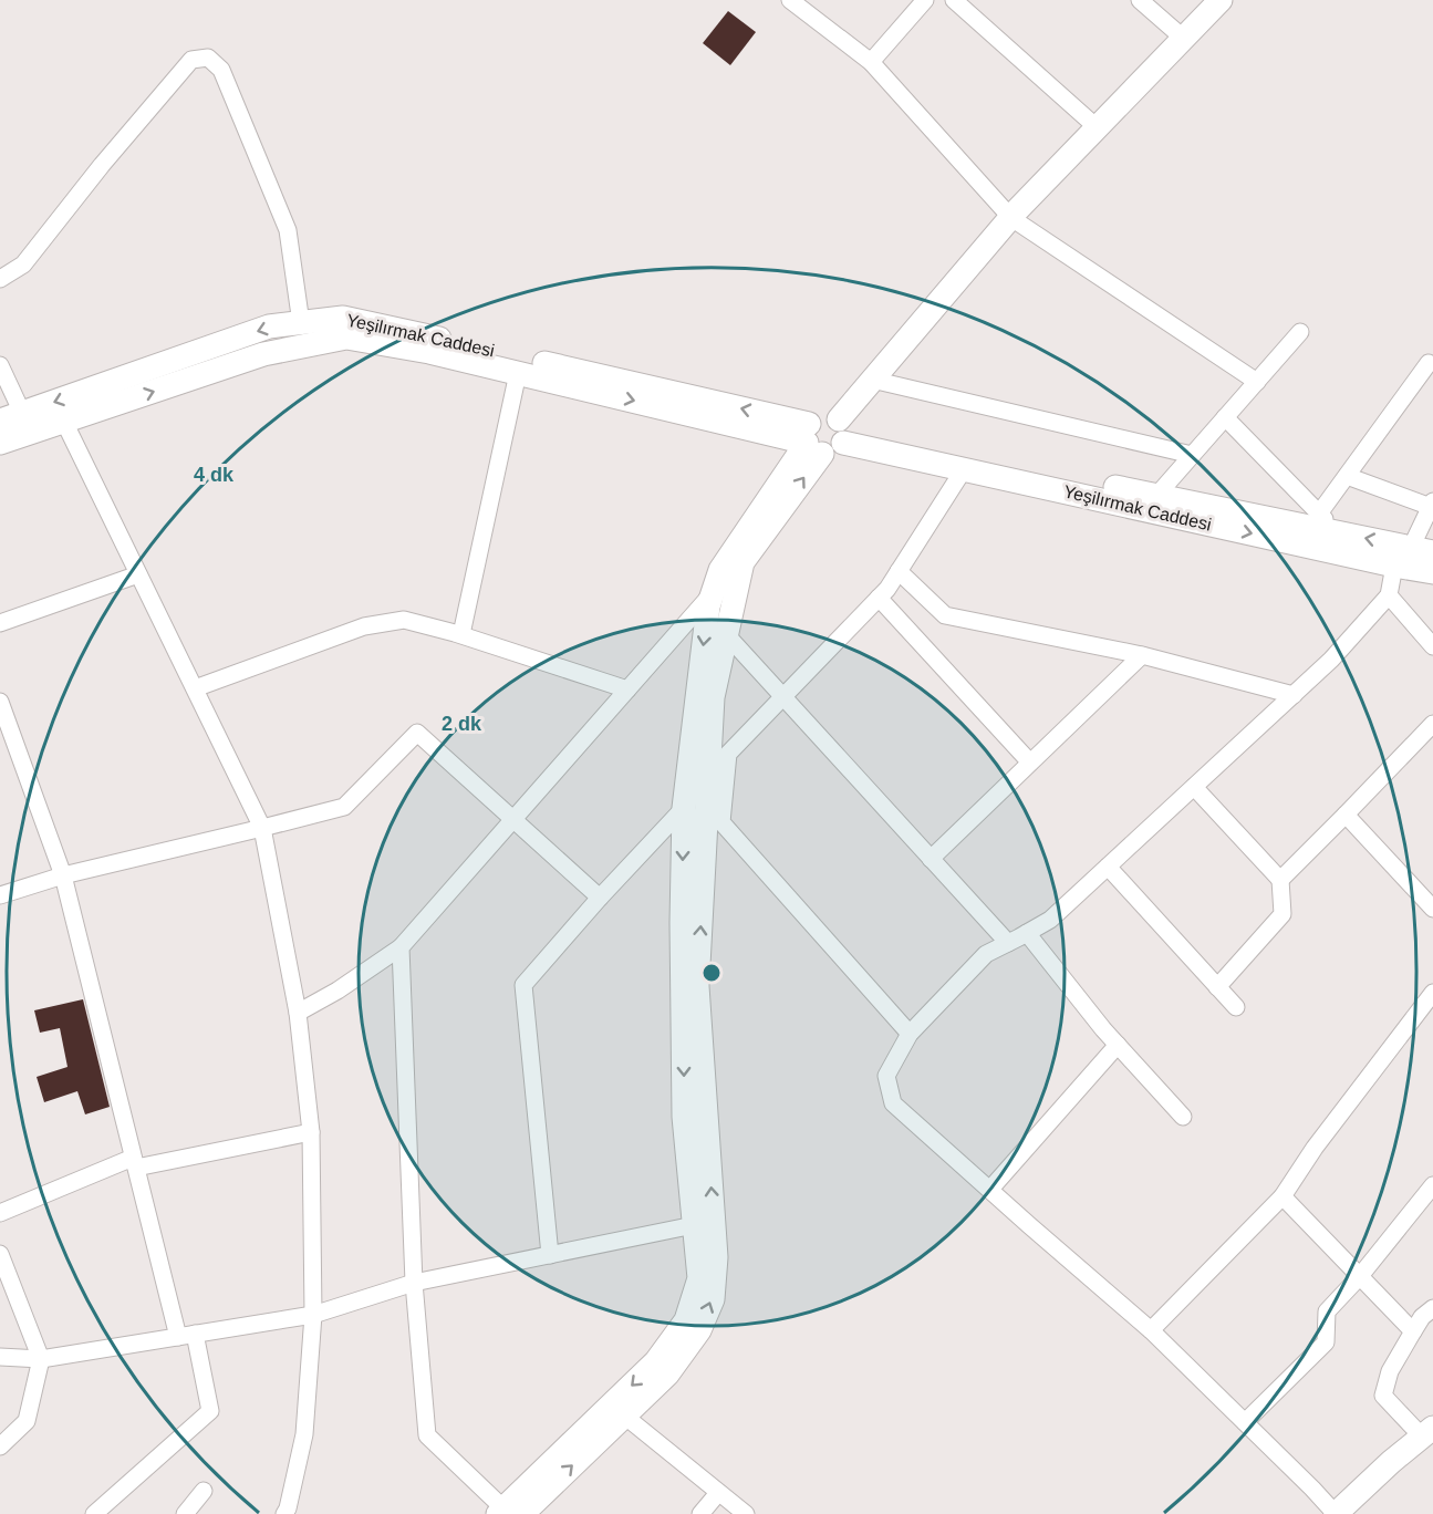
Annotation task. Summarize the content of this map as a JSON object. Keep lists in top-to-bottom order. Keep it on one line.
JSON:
{"streets":{"main road":["Yeşilırmak Caddesi"]},"rings":["4 dk","2 dk"]}
